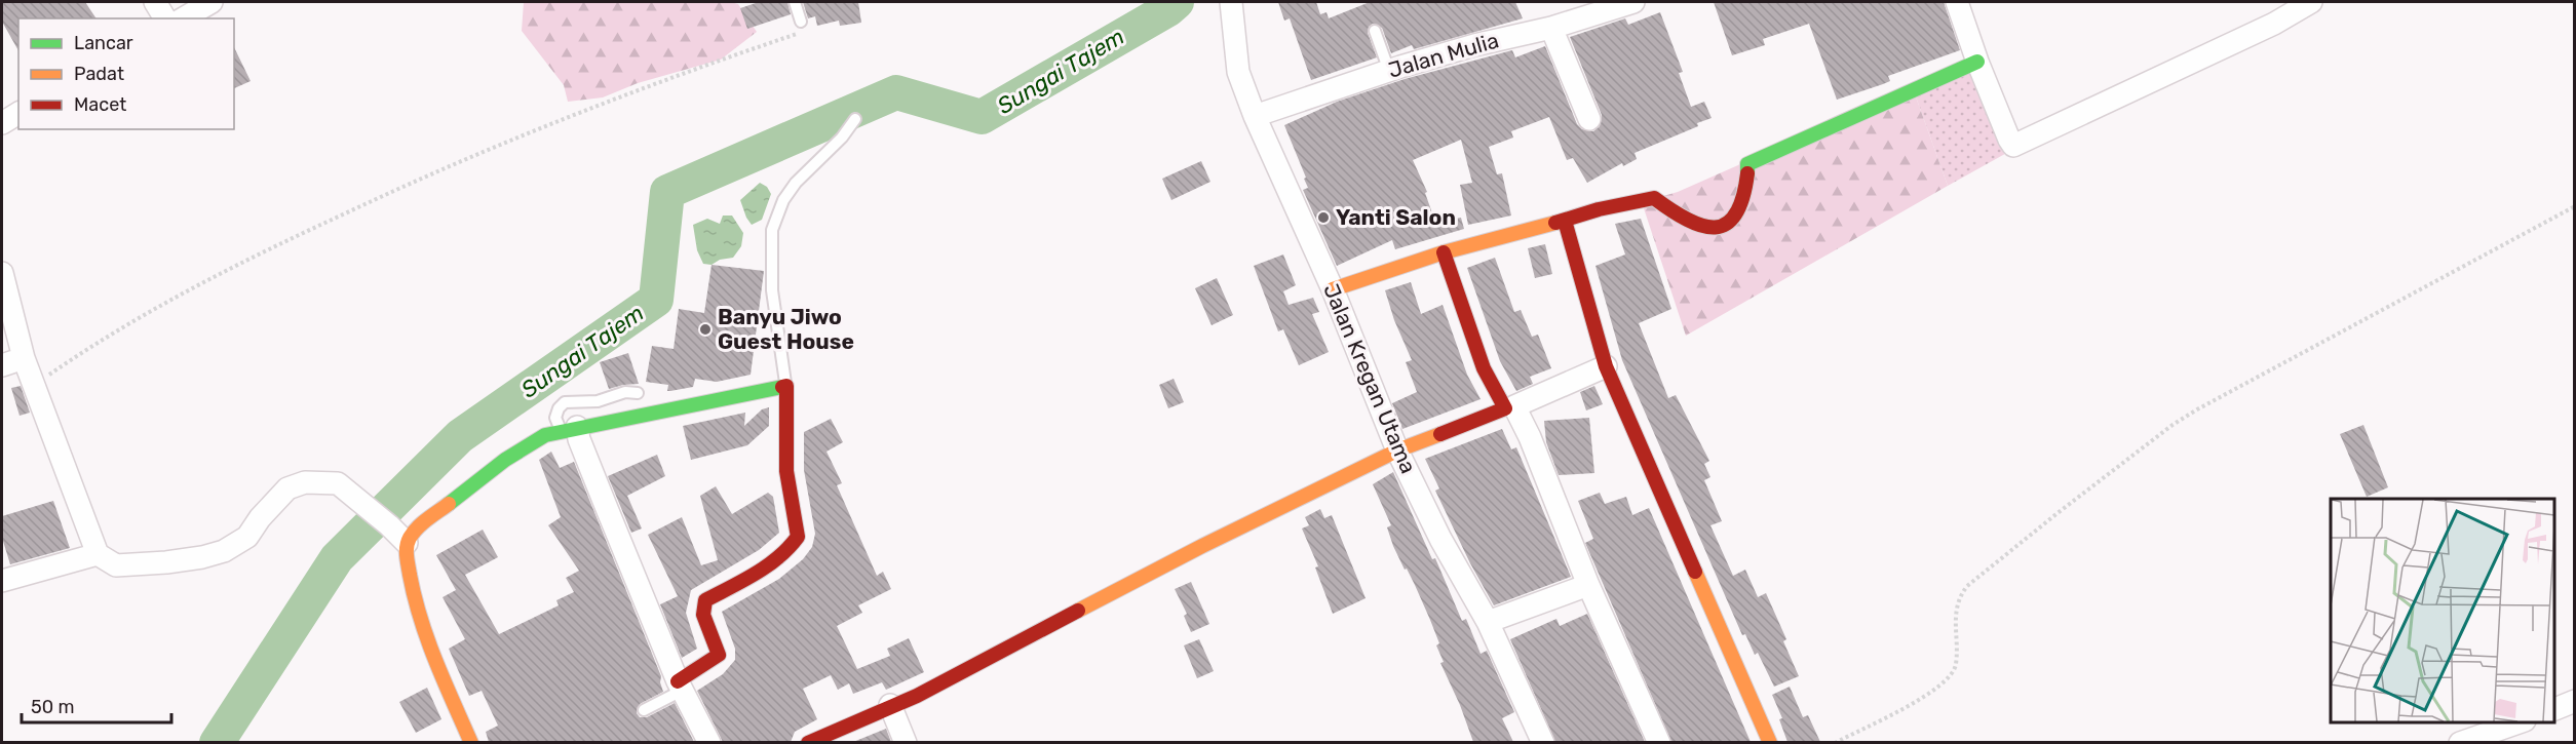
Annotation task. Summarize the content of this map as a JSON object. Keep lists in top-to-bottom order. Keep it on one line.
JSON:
{"streets":{"street":["Jalan Mulia","Jalan Kregan Utama"]},"crossings":[["Jalan Mulia","Jalan Kregan Utama"]],"water":["Sungai Tajem"],"places":["Yanti Salon","Banyu Jiwo Guest House"],"legend":["Lancar","Padat","Macet"],"scale_bar":"50 m"}
